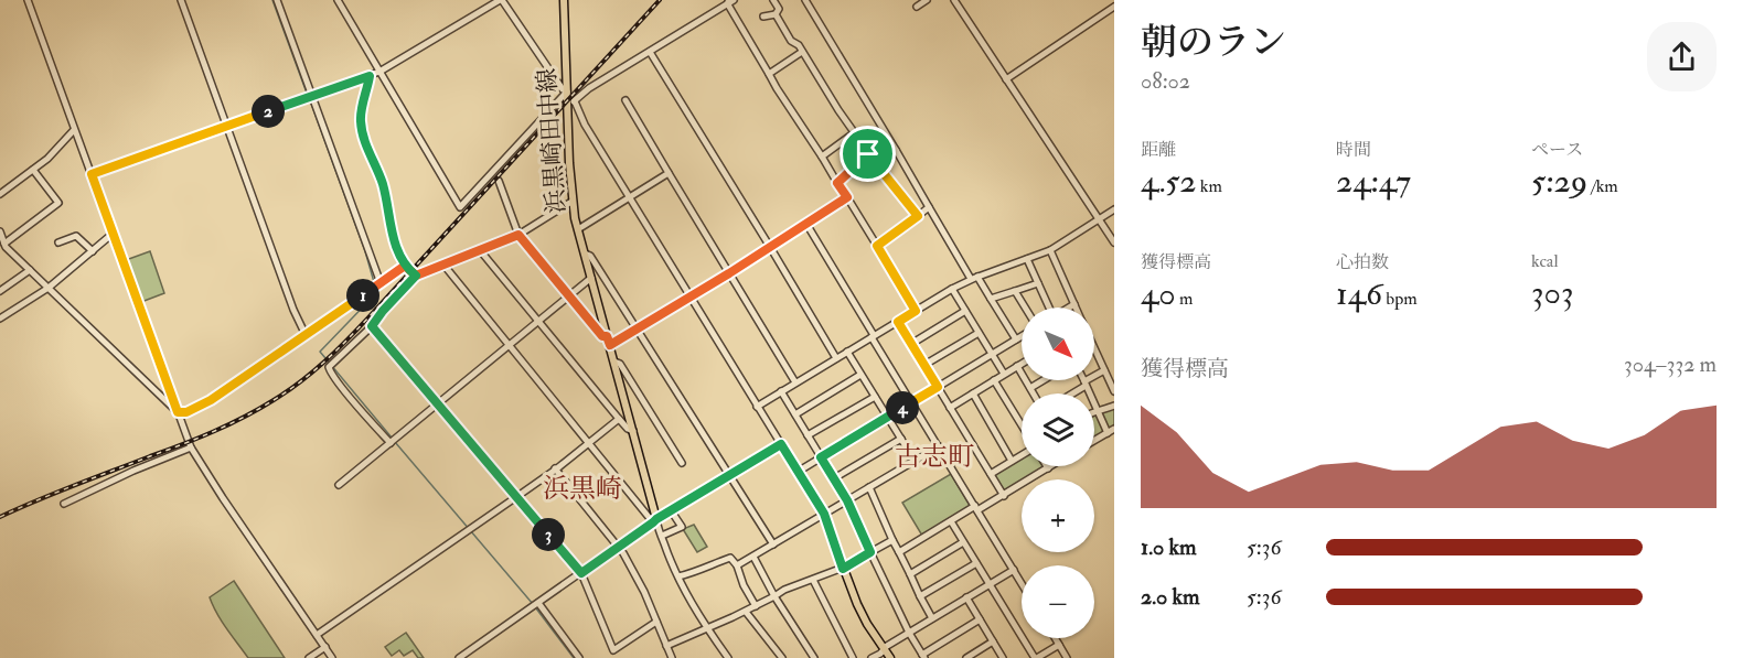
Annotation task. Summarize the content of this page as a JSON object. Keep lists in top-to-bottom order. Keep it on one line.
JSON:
{"streets":{"main road":["浜黒崎田中線"]},"districts":["古志町","浜黒崎"],"north":"bottom right","page":{"heading":["朝のラン","08:02"],"pins":["2","1","4","3"],"stats":[["距離","4.52 km"],["時間","24:47"],["ペース","5:29 /km"],["獲得標高","40 m"],["心拍数","146 bpm"],["kcal","303"]],"map_buttons":["+","−"],"chart":["獲得標高","304–332 m"],"list":[{"name":"1.0 km","note":"5:36"},{"name":"2.0 km","note":"5:36"}]}}
